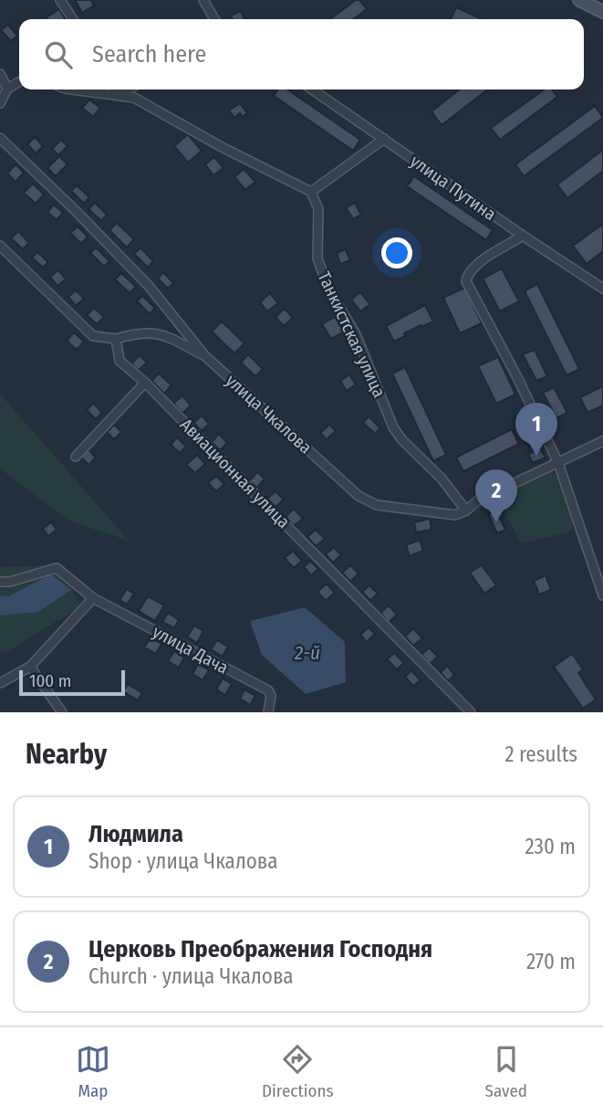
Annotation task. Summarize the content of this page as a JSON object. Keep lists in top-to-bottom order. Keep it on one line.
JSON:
{"streets":{"street":["улица Путина","Танкистская улица","улица Чкалова","Авиационная улица","улица Дача"]},"crossings":[["Танкистская улица","улица Чкалова"]],"water":["2-й"],"scale_bar":"100 m","page":{"search":"Search here","pins":["1","2"],"scale":"100 m","heading":["Nearby","2 results"],"list":[{"mark":"1","name":"Людмила","note":"Shop · улица Чкалова","value":"230 m"},{"mark":"2","name":"Церковь Преображения Господня","note":"Church · улица Чкалова","value":"270 m"}],"nav":["Map","Directions","Saved"]}}
